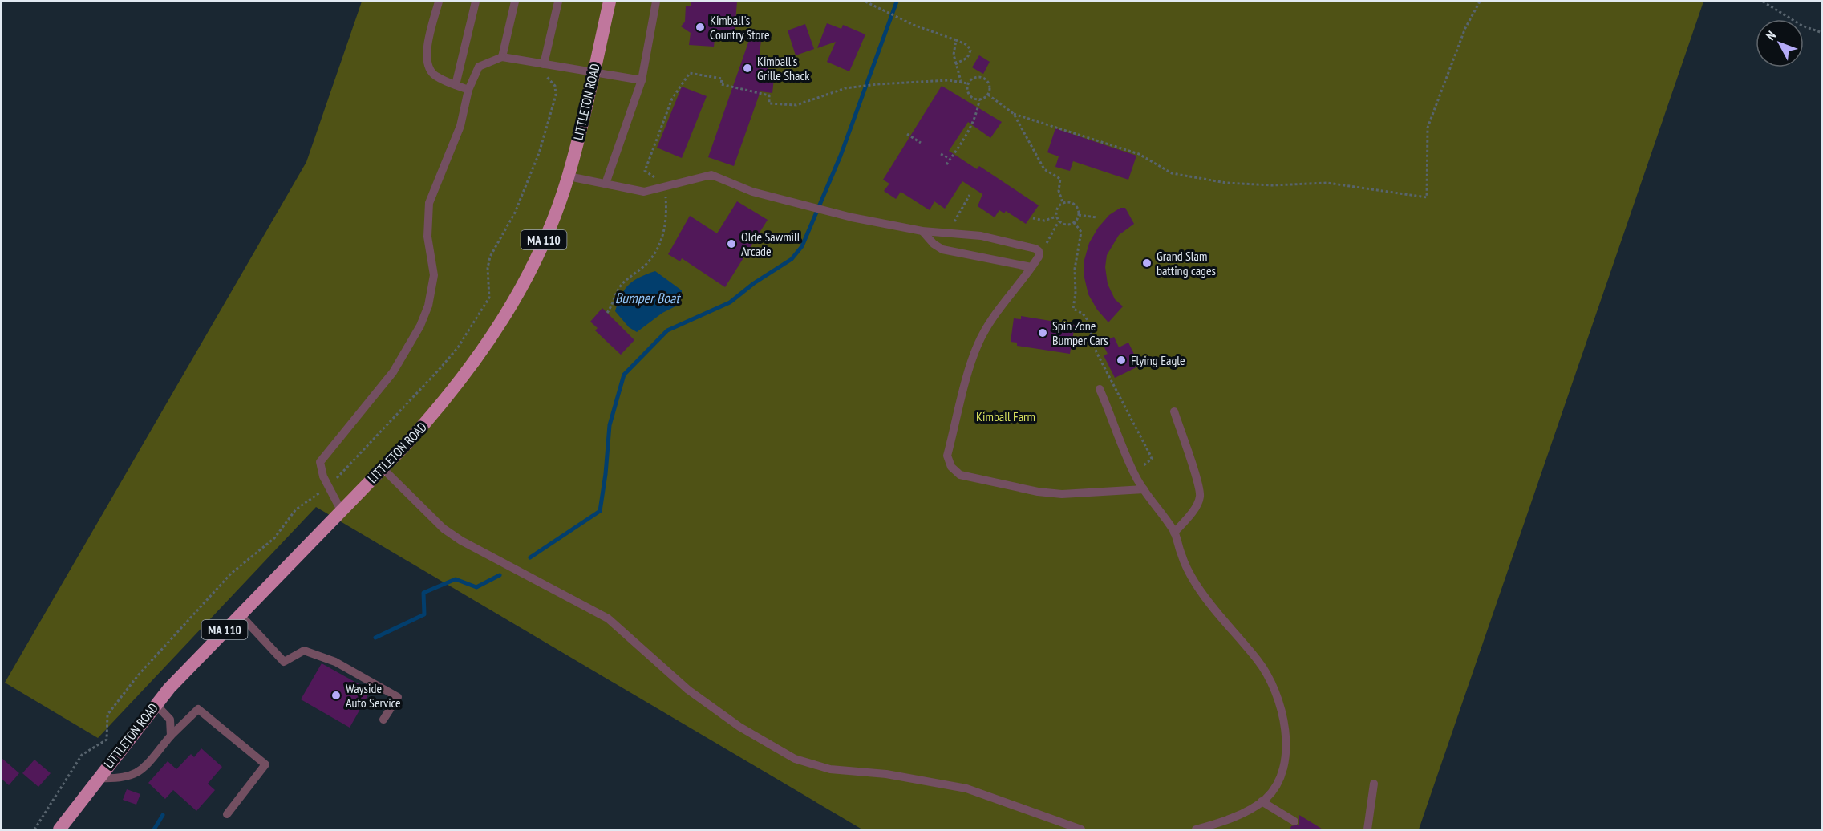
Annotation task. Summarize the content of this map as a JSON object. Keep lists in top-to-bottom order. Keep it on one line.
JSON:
{"streets":{"main road":["LITTLETON ROAD","MA 110"]},"water":["Bumper Boat"],"parks":["Kimball Farm"],"places":["Kimball's Country Store","Kimball's Grille Shack","Olde Sawmill Arcade","Grand Slam batting cages","Spin Zone Bumper Cars","Flying Eagle","Wayside Auto Service"],"north":"top left"}
